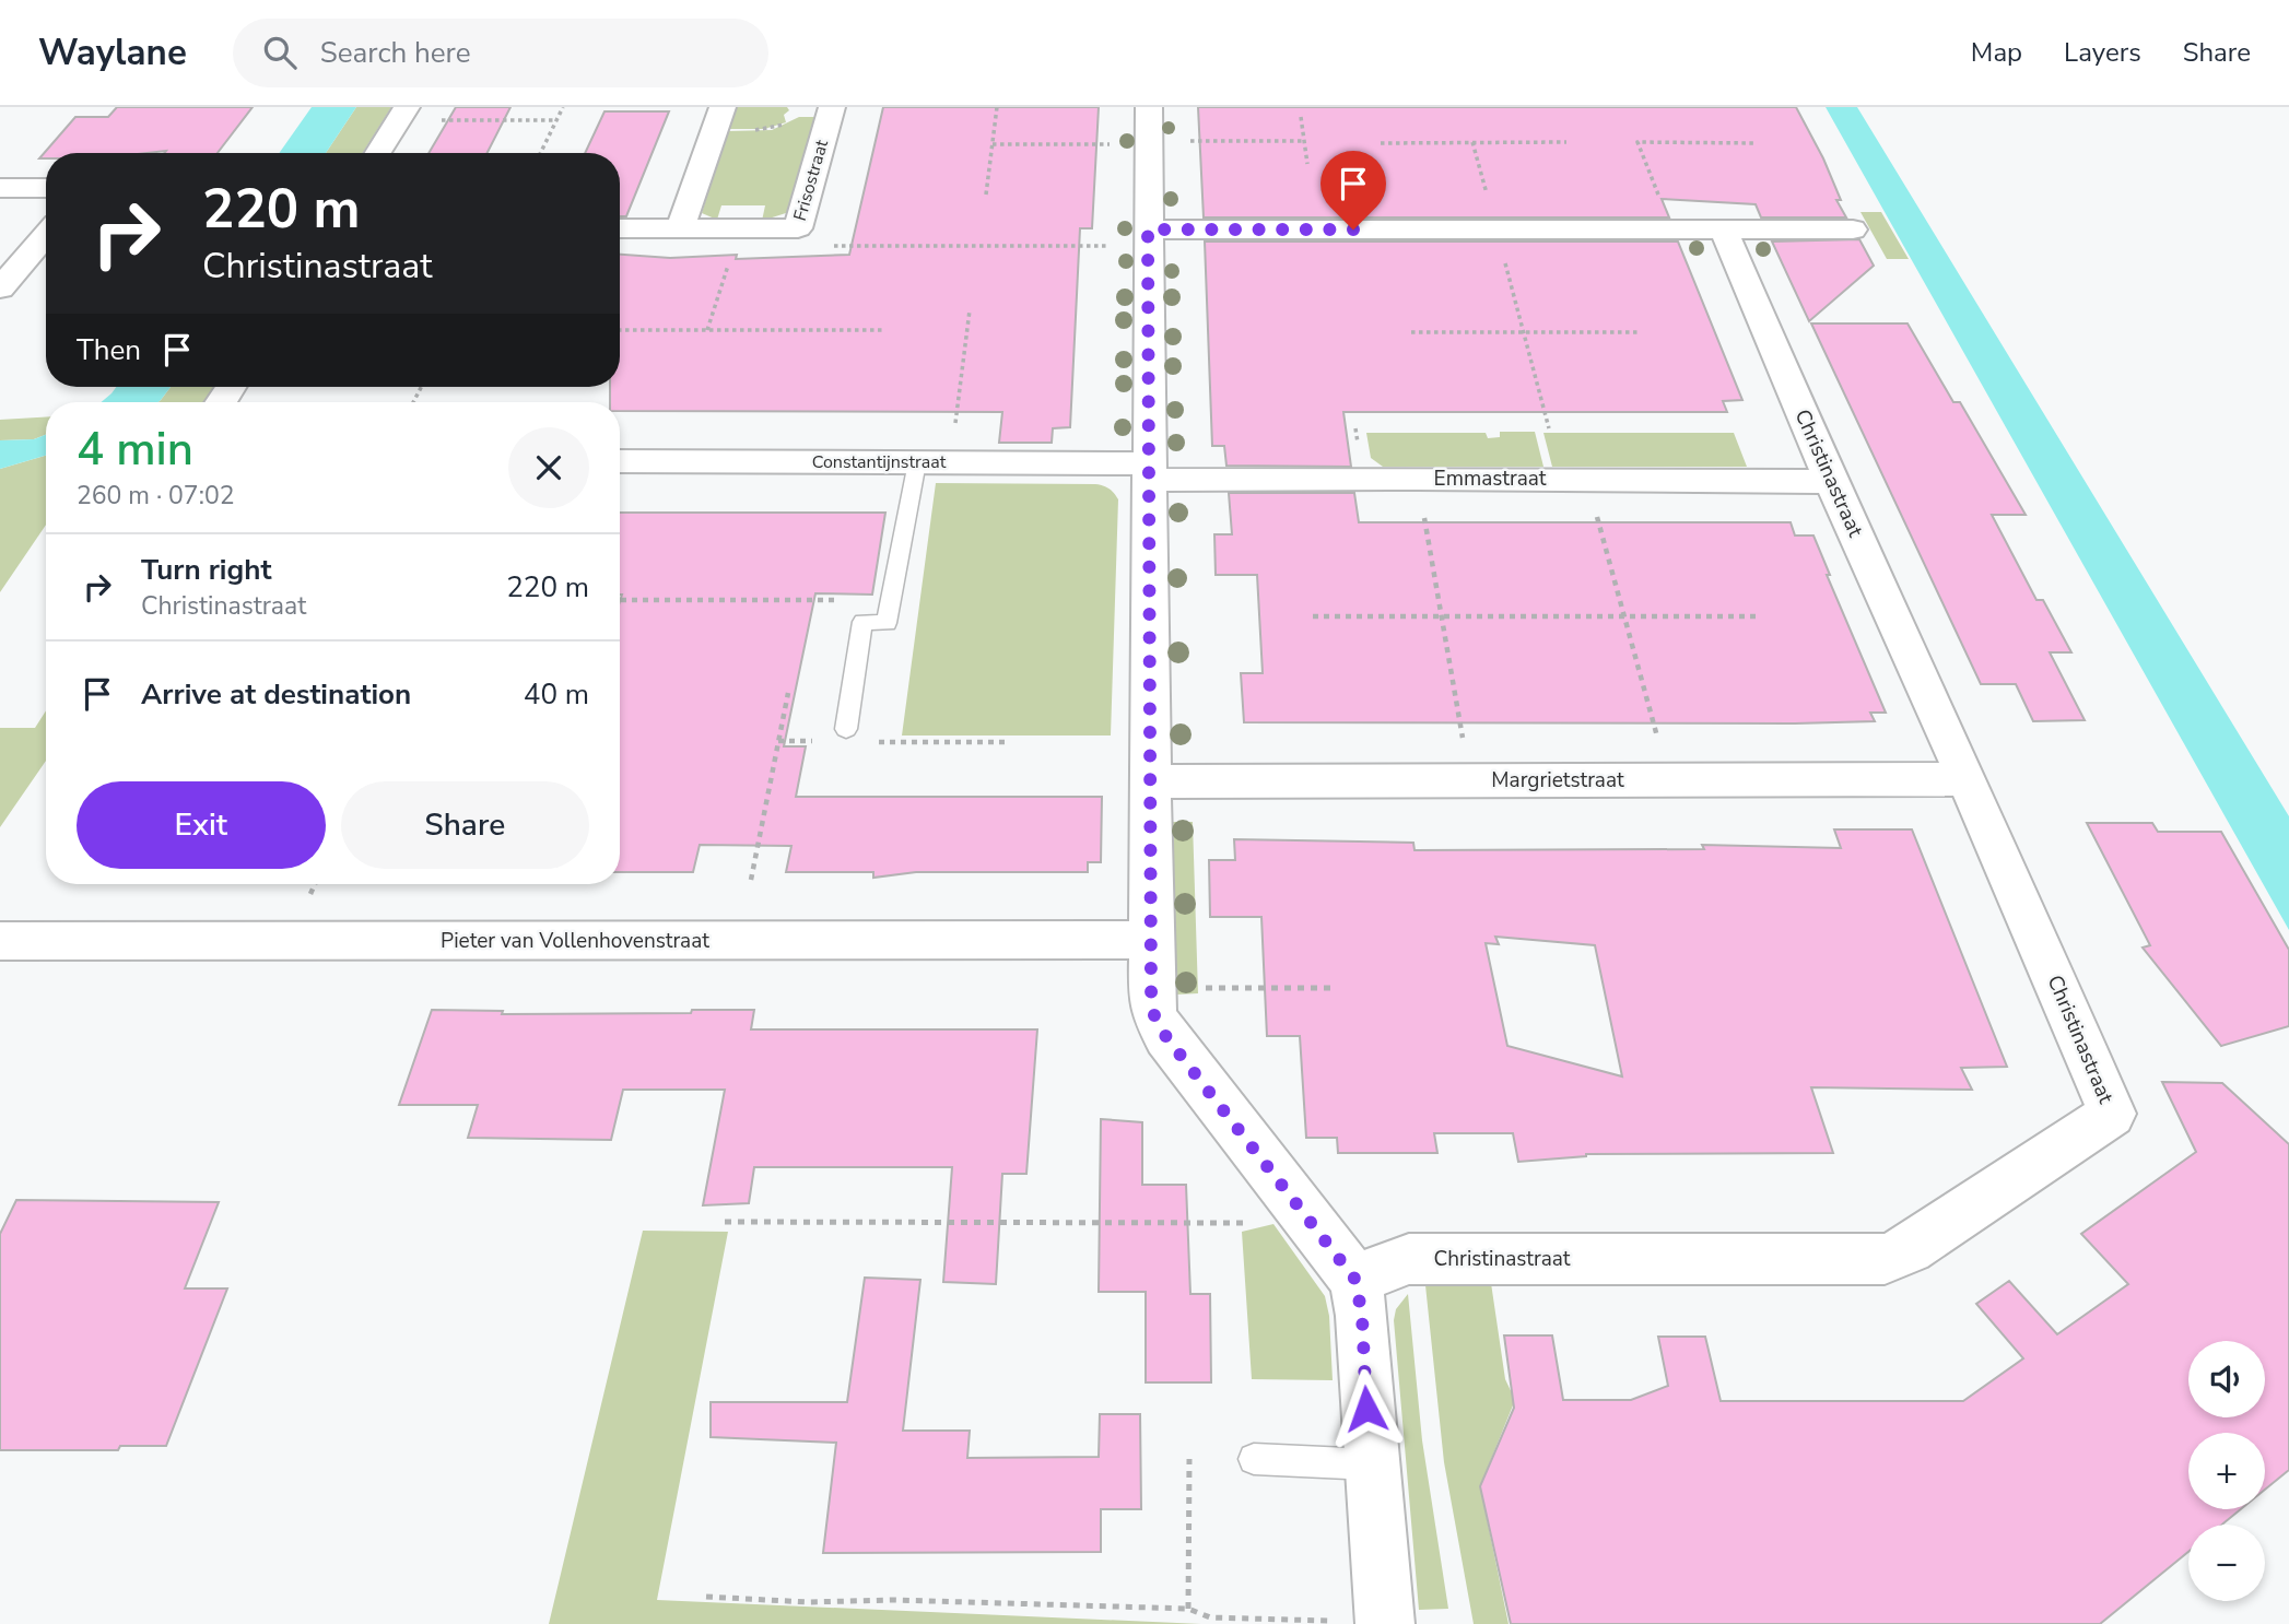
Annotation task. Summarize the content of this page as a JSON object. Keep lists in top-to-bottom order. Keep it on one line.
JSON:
{"streets":{"street":["Frisostraat","Constantijnstraat","Christinastraat","Emmastraat","Margrietstraat","Pieter van Vollenhovenstraat"]},"crossings":[["Constantijnstraat","Emmastraat"],["Christinastraat","Emmastraat"],["Christinastraat","Margrietstraat"]],"page":{"header":"Waylane","search":"Search here","nav":["Map","Layers","Share"],"turn":["220 m","Christinastraat"],"then":"Then","heading":["4 min","260 m · 07:02"],"list":[{"name":"Turn right","note":"Christinastraat","value":"220 m"},{"name":"Arrive at destination","value":"40 m"}],"buttons":["Exit","Share"],"map_buttons":["+","−"]}}
